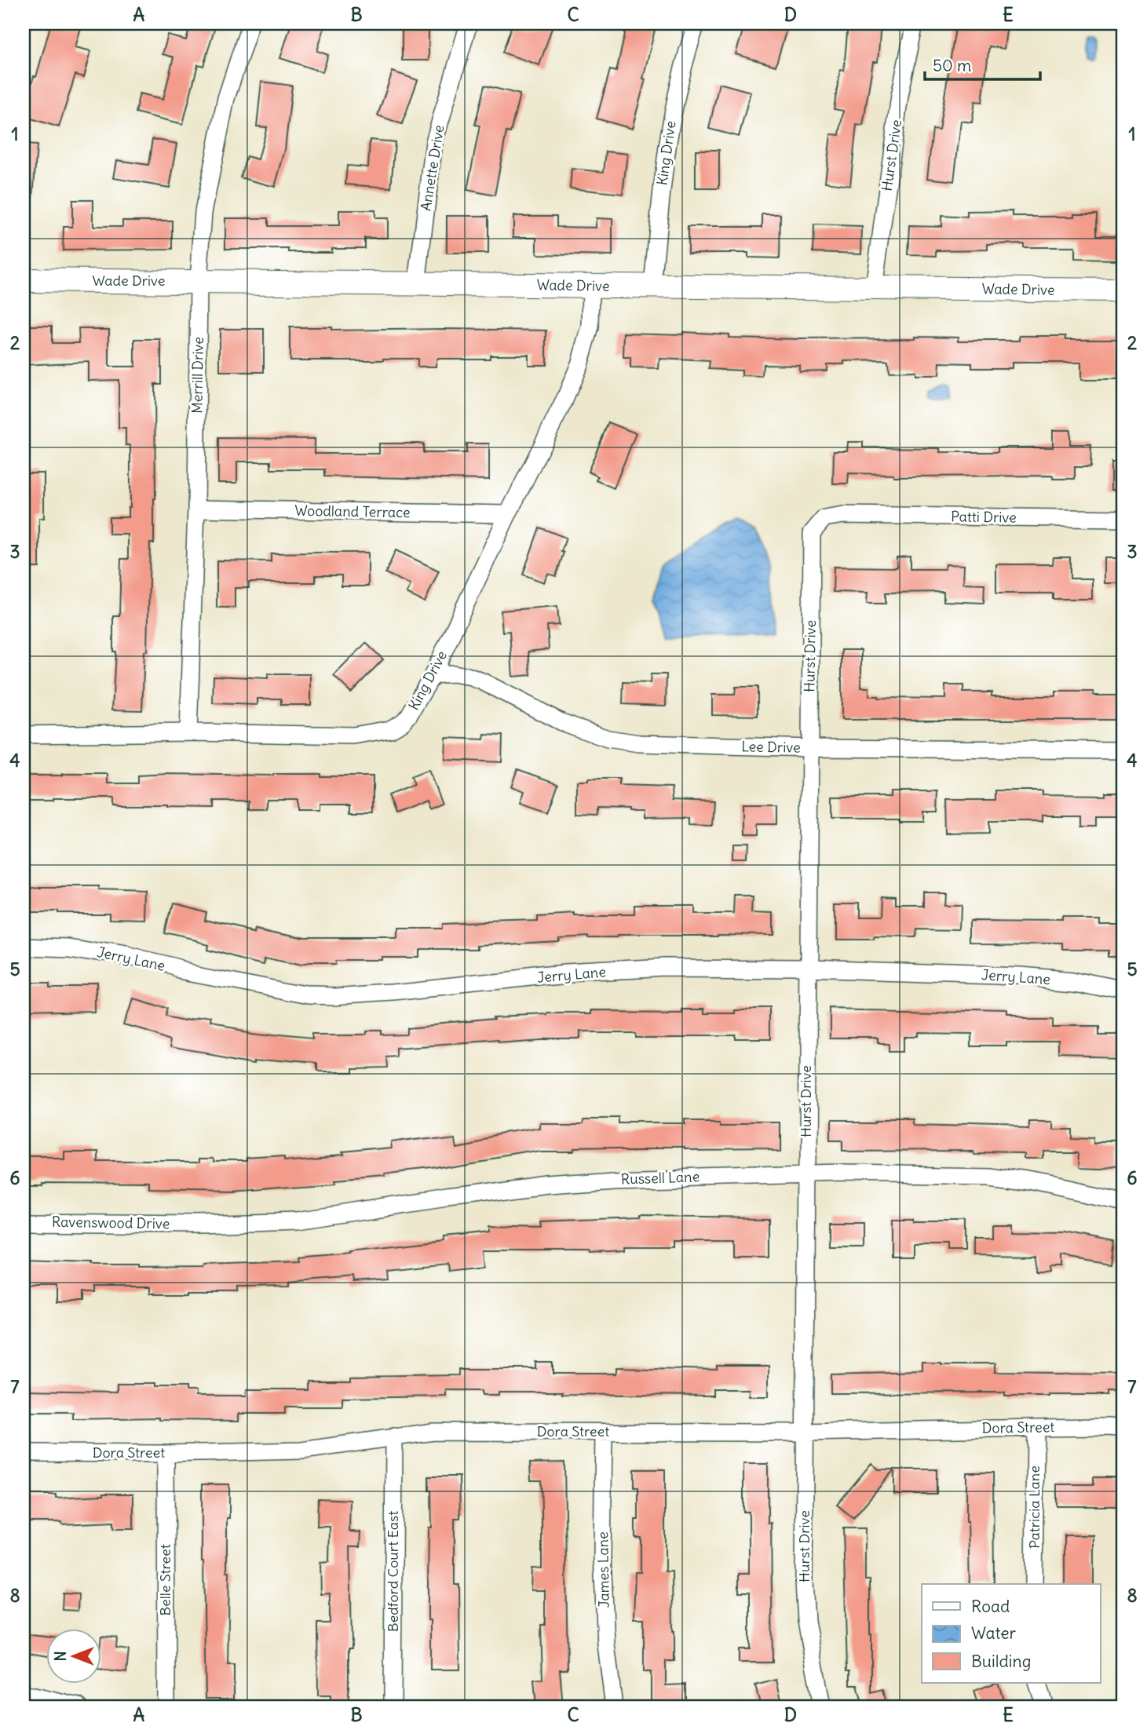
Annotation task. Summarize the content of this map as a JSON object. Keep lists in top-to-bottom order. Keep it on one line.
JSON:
{"streets":{"street":["King Drive","Hurst Drive","Annette Drive","Wade Drive","Merrill Drive","Woodland Terrace","Patti Drive","Lee Drive","Jerry Lane","Russell Lane","Ravenswood Drive","Dora Street","Patricia Lane","James Lane","Bedford Court East","Belle Street"]},"crossings":[["King Drive","Wade Drive"],["King Drive","Merrill Drive"],["King Drive","Woodland Terrace"],["King Drive","Lee Drive"],["Hurst Drive","Wade Drive"],["Hurst Drive","Patti Drive"],["Hurst Drive","Lee Drive"],["Hurst Drive","Jerry Lane"],["Hurst Drive","Russell Lane"],["Hurst Drive","Dora Street"],["Annette Drive","Wade Drive"],["Wade Drive","Merrill Drive"],["Merrill Drive","Woodland Terrace"],["Russell Lane","Ravenswood Drive"],["Dora Street","Patricia Lane"],["Dora Street","James Lane"],["Dora Street","Bedford Court East"],["Dora Street","Belle Street"]],"legend":["Road","Water","Building"],"scale_bar":"50 m","north":"left","grid":{"columns":["A","B","C","D","E"],"rows":["1","2","3","4","5","6","7","8"]}}
